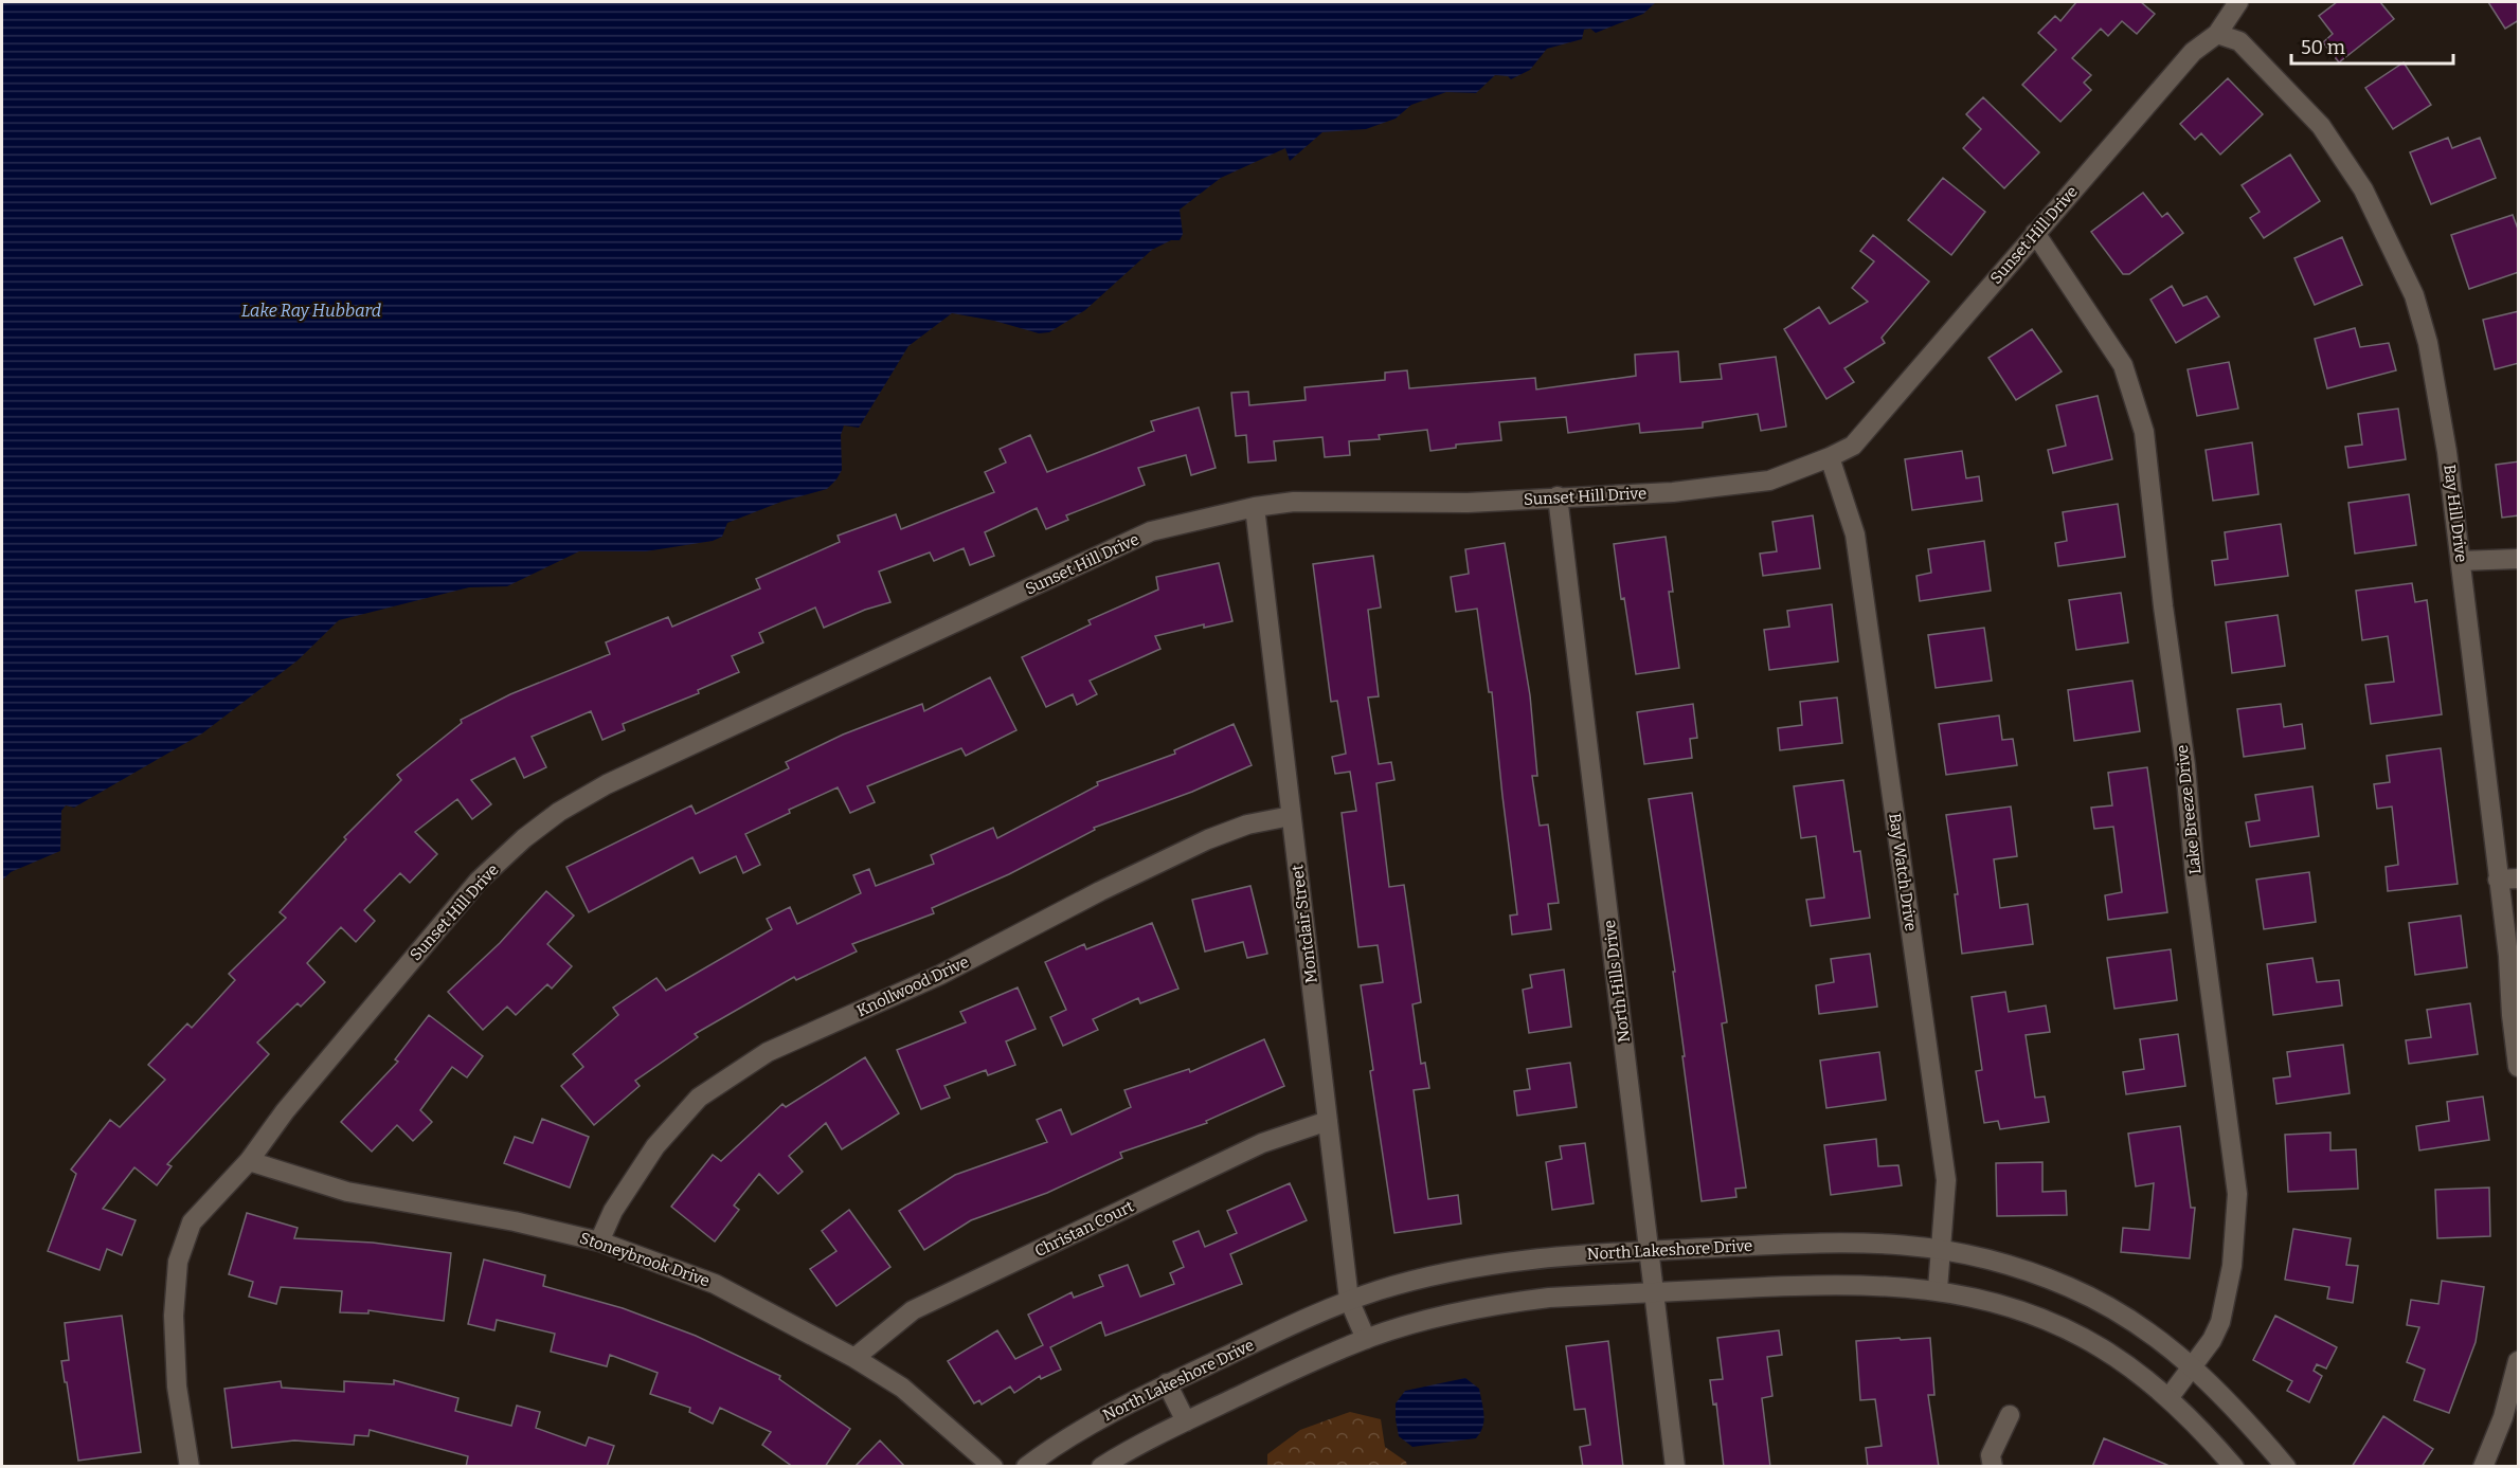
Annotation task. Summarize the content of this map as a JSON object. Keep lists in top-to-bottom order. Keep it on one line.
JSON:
{"streets":{"street":["Sunset Hill Drive","Bay Hill Drive","Lake Breeze Drive","Bay Watch Drive","Montclair Street","North Hills Drive","Knollwood Drive","Christan Court","North Lakeshore Drive","Stoneybrook Drive"]},"crossings":[["Sunset Hill Drive","Bay Hill Drive"],["Sunset Hill Drive","Lake Breeze Drive"],["Sunset Hill Drive","Bay Watch Drive"],["Sunset Hill Drive","Montclair Street"],["Sunset Hill Drive","North Hills Drive"],["Sunset Hill Drive","Stoneybrook Drive"],["Lake Breeze Drive","North Lakeshore Drive"],["Bay Watch Drive","North Lakeshore Drive"],["Montclair Street","Knollwood Drive"],["Montclair Street","Christan Court"],["Montclair Street","North Lakeshore Drive"],["North Hills Drive","North Lakeshore Drive"],["Knollwood Drive","Stoneybrook Drive"],["Christan Court","Stoneybrook Drive"]],"water":["Lake Ray Hubbard"],"scale_bar":"50 m"}
